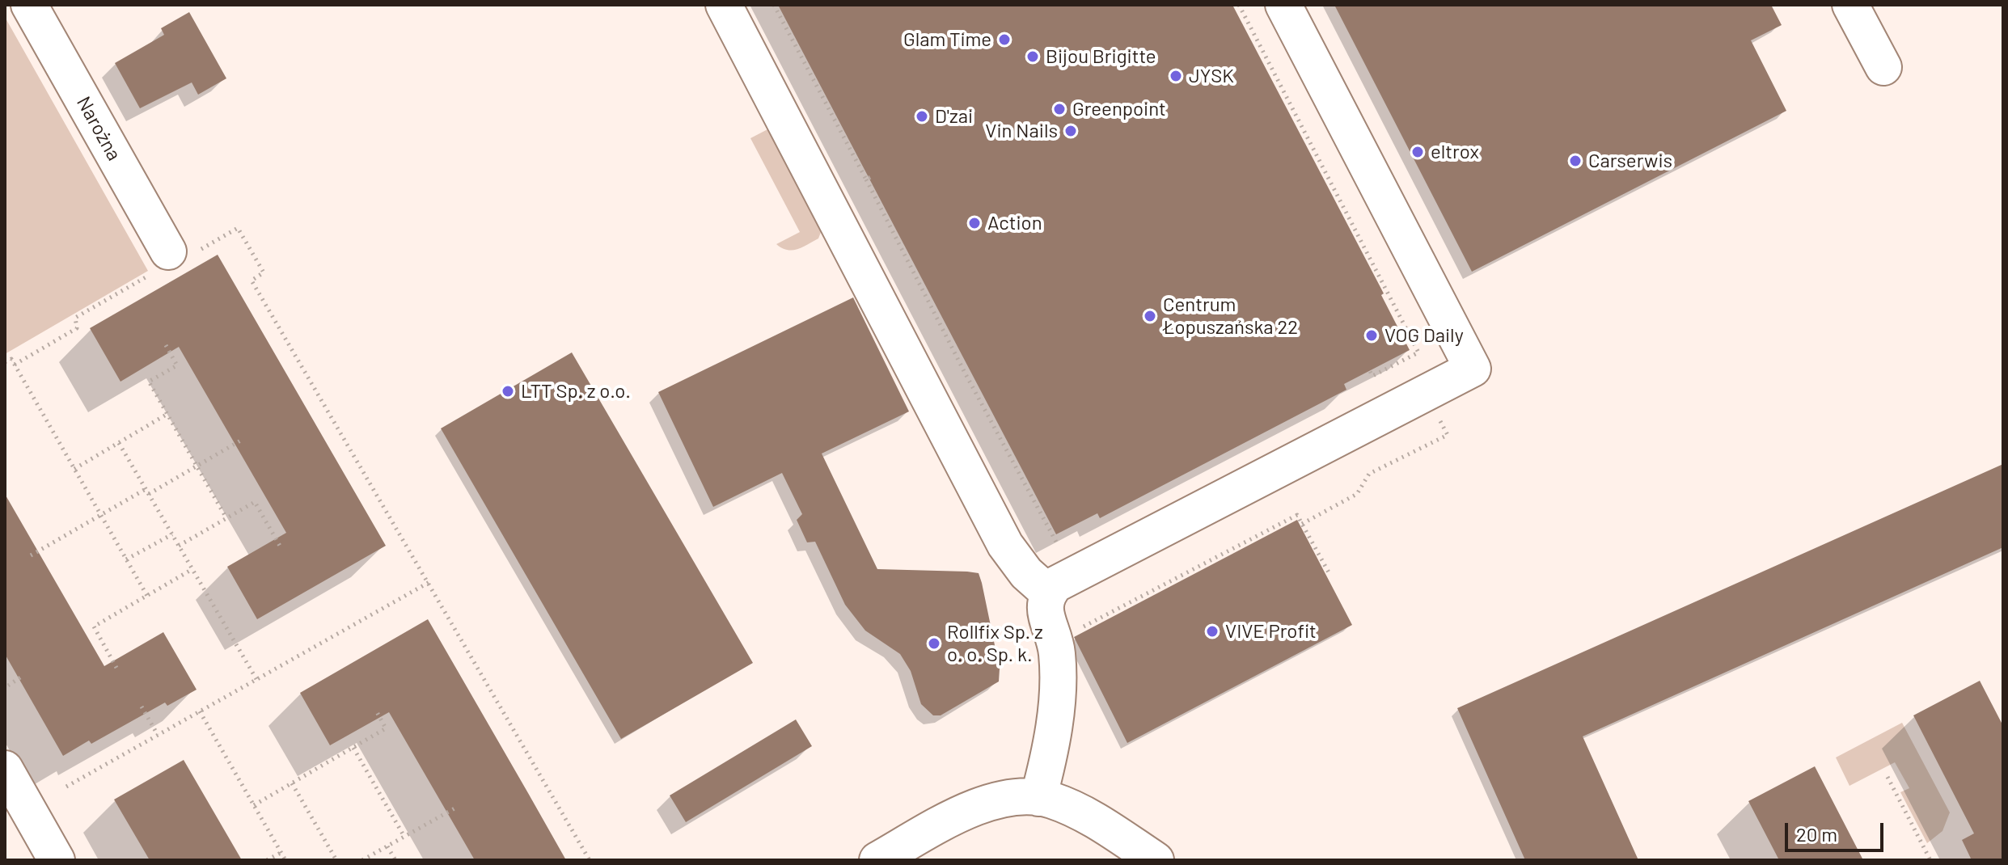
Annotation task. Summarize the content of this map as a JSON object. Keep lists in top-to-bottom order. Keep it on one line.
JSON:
{"streets":{"street":["Narożna"]},"places":["Glam Time","Bijou Brigitte","JYSK","Greenpoint","D'zai","Vin Nails","eltrox","Carserwis","Action","Centrum Łopuszańska 22","VOG Daily","LTT Sp. z o.o.","VIVE Profit","Rollfix Sp. z o. o. Sp. k."],"scale_bar":"20 m"}
